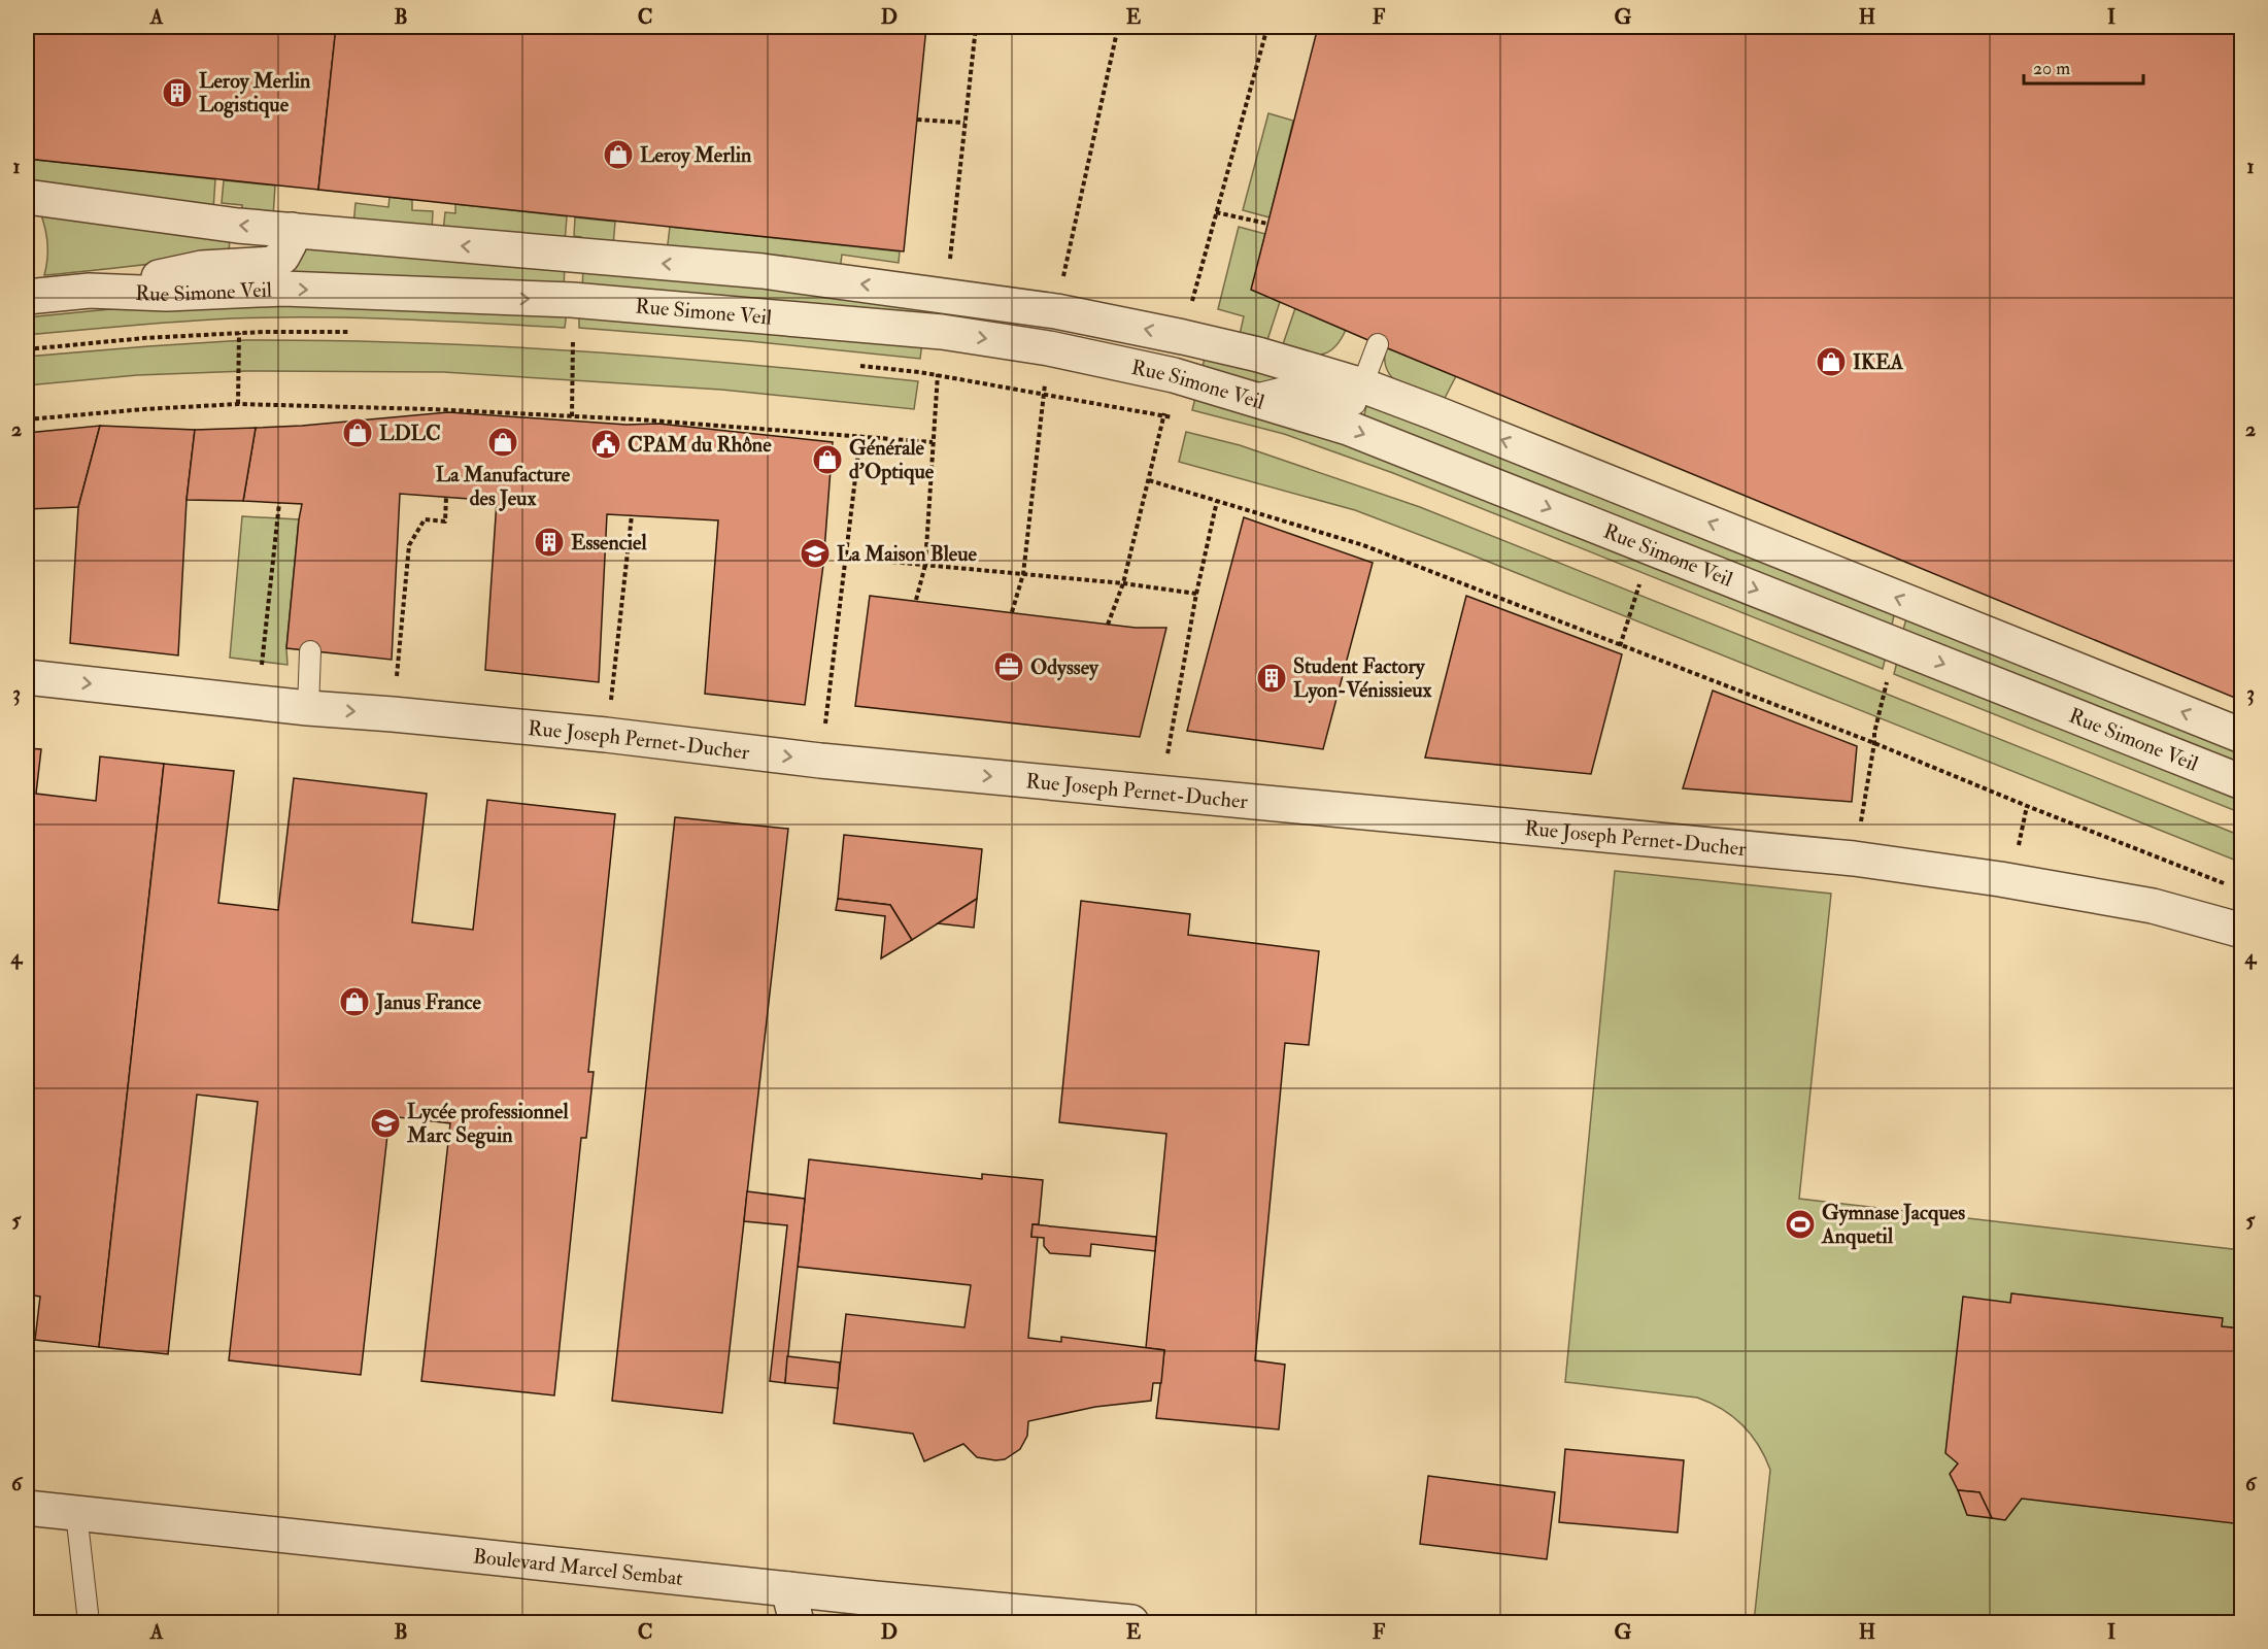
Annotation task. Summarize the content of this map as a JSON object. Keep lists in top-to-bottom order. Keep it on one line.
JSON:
{"streets":{"street":["Rue Simone Veil","Rue Joseph Pernet-Ducher","Boulevard Marcel Sembat"]},"one_way":["Rue Joseph Pernet-Ducher"],"places":{"building":["Leroy Merlin Logistique","Essenciel","Student Factory Lyon-Vénissieux"],"shop":["Leroy Merlin","IKEA","LDLC","La Manufacture des Jeux","Générale d'Optique","Janus France"],"public building":["CPAM du Rhône"],"school or university":["La Maison Bleue","Lycée professionnel Marc Seguin"],"office":["Odyssey"],"sports":["Gymnase Jacques Anquetil"]},"scale_bar":"20 m","grid":{"columns":["A","B","C","D","E","F","G","H","I"],"rows":["1","2","3","4","5","6"]}}
